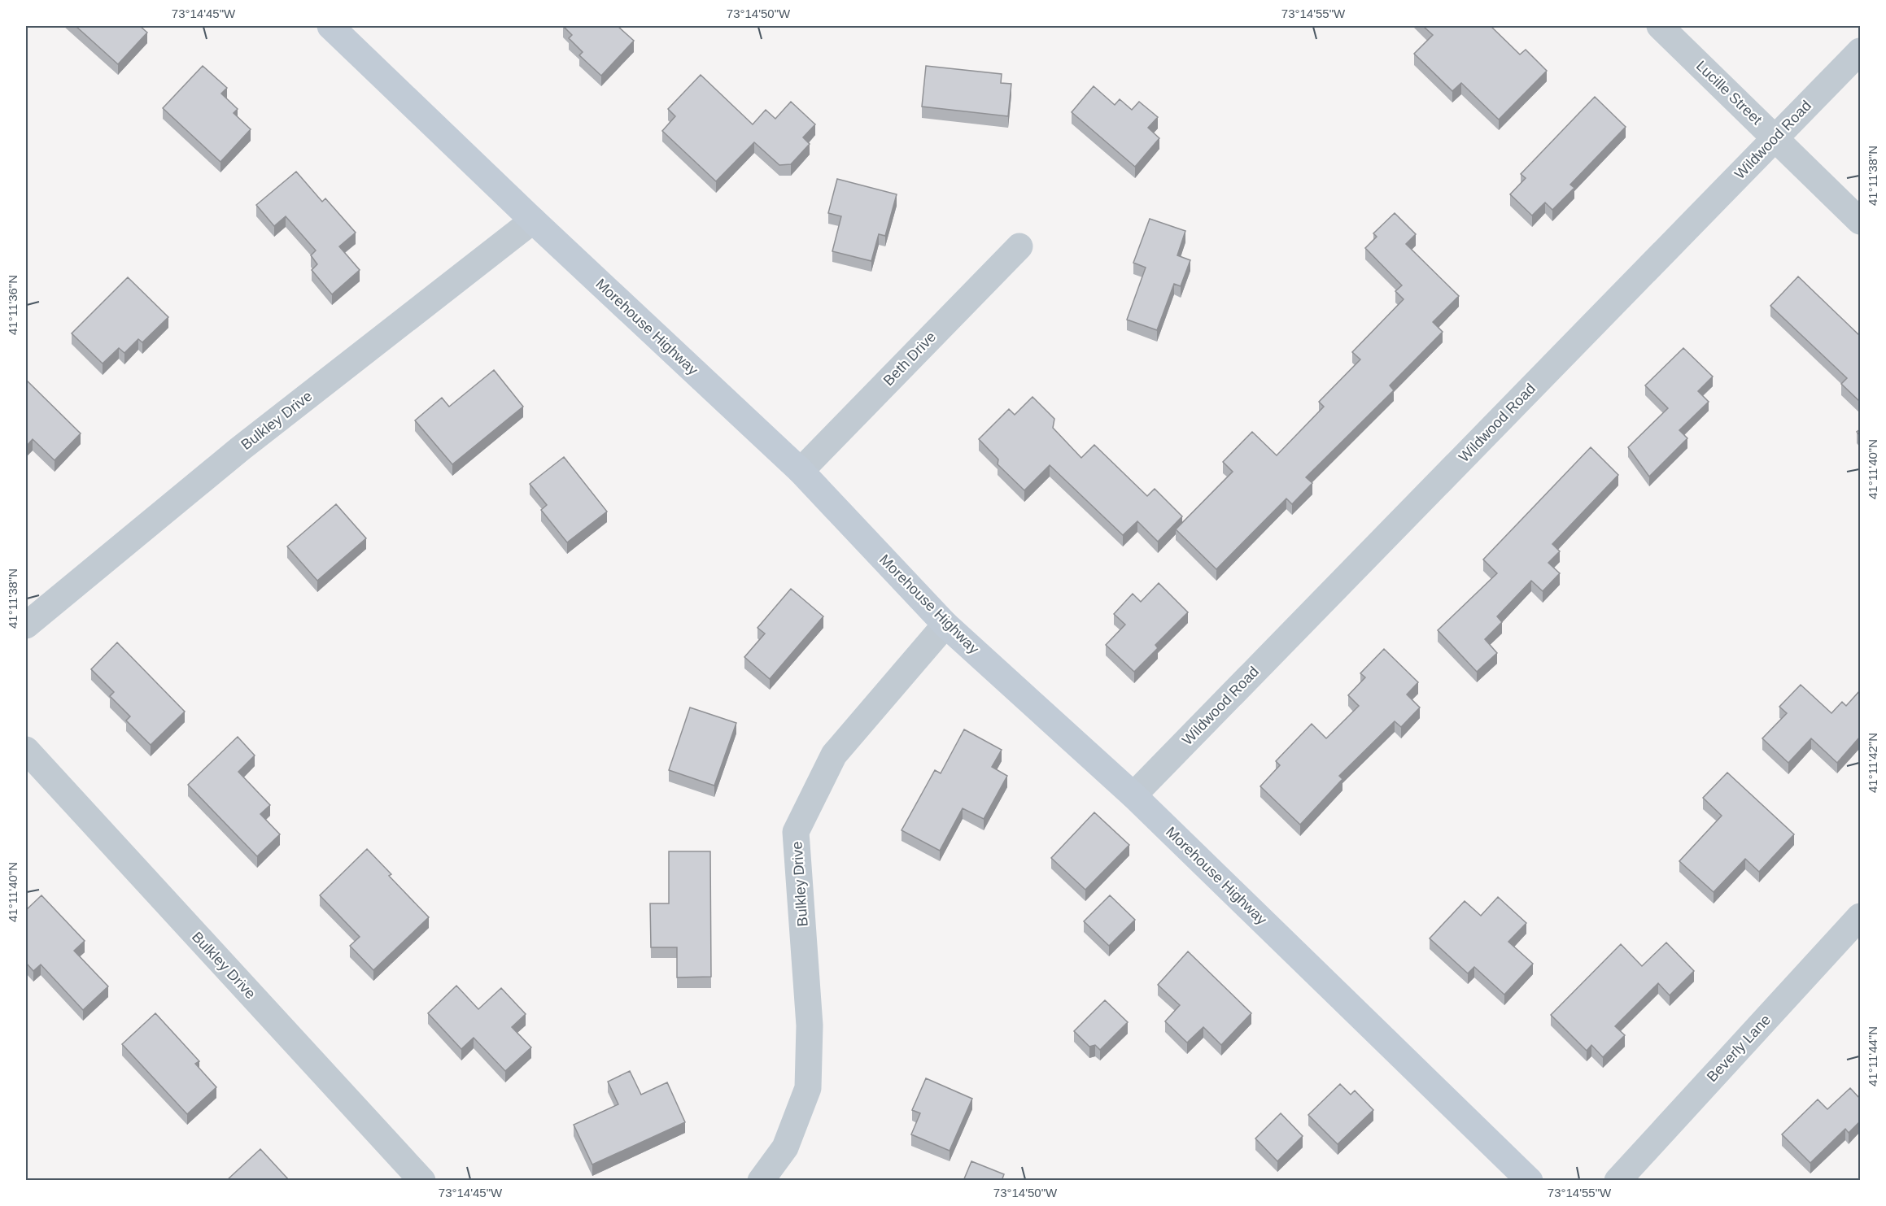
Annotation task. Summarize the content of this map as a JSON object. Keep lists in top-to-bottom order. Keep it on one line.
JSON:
{"streets":{"street":["Lucille Street","Wildwood Road","Morehouse Highway","Beth Drive","Bulkley Drive","Beverly Lane"]},"crossings":[["Lucille Street","Wildwood Road"],["Wildwood Road","Morehouse Highway"],["Morehouse Highway","Beth Drive"],["Morehouse Highway","Bulkley Drive"]],"coordinates":["73°14'45\"W","73°14'50\"W","73°14'55\"W","41°11'38\"N","41°11'36\"N","41°11'40\"N","41°11'42\"N","41°11'44\"N"]}
